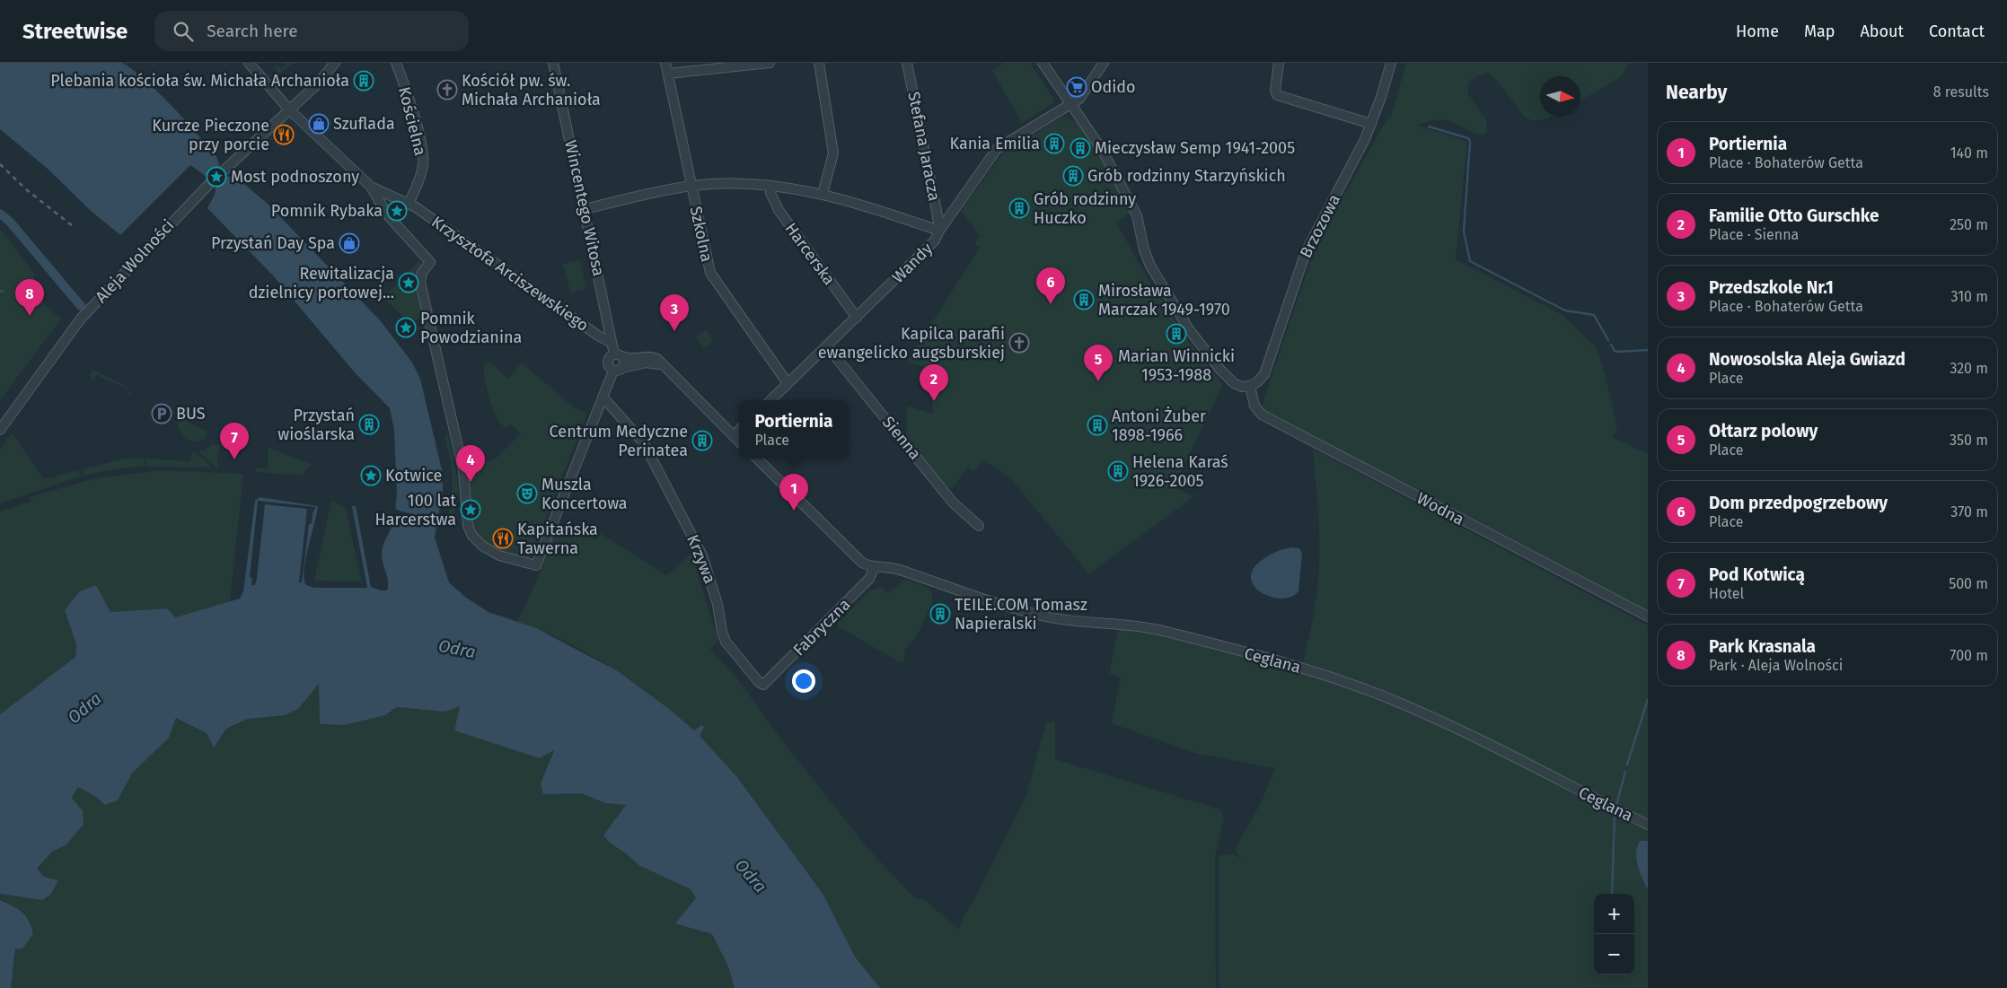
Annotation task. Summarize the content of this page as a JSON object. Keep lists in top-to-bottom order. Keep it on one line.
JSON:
{"streets":{"street":["Kościelna","Stefana Jaracza","Wincentego Witosa","Brzozowa","Szkolna","Harcerska","Aleja Wolności","Wandy","Krzysztofa Arciszewskiego","Sienna","Wodna","Krzywa","Fabryczna","Ceglana"]},"crossings":[["Kościelna","Krzysztofa Arciszewskiego"],["Stefana Jaracza","Wandy"],["Wincentego Witosa","Krzysztofa Arciszewskiego"],["Brzozowa","Wodna"],["Szkolna","Wandy"],["Harcerska","Wandy"],["Wandy","Sienna"],["Krzywa","Fabryczna"],["Fabryczna","Ceglana"]],"water":["Odra"],"places":{"building":["Plebania kościoła św. Michała Archanioła","Kania Emilia","Mieczysław Semp 1941-2005","Grób rodzinny Starzyńskich","Grób rodzinny Huczko","Mirosława Marczak 1949-1970","Marian Winnicki 1953-1988","Przystań wioślarska","Antoni Żuber 1898-1966","Centrum Medyczne Perinatea","Helena Karaś 1926-2005","TEILE.COM Tomasz Napieralski"],"supermarket":["Odido"],"church":["Kościół pw. św. Michała Archanioła","Kapilca parafii ewangelicko augsburskiej"],"shop":["Szuflada","Przystań Day Spa"],"restaurant":["Kurcze Pieczone przy porcie","Kapitańska Tawerna"],"place":["Most podnoszony","Pomnik Rybaka","Rewitalizacja dzielnicy portowej...","Pomnik Powodzianina","Kotwice","100 lat Harcerstwa"],"parking":["BUS"],"theatre":["Muszla Koncertowa"]},"north":"right","page":{"header":"Streetwise","search":"Search here","nav":["Home","Map","About","Contact"],"heading":["Nearby","8 results"],"list":[{"mark":"1","name":"Portiernia","note":"Place · Bohaterów Getta","value":"140 m"},{"mark":"2","name":"Familie Otto Gurschke","note":"Place · Sienna","value":"250 m"},{"mark":"3","name":"Przedszkole Nr.1","note":"Place · Bohaterów Getta","value":"310 m"},{"mark":"4","name":"Nowosolska Aleja Gwiazd","note":"Place","value":"320 m"},{"mark":"5","name":"Ołtarz polowy","note":"Place","value":"350 m"},{"mark":"6","name":"Dom przedpogrzebowy","note":"Place","value":"370 m"},{"mark":"7","name":"Pod Kotwicą","note":"Hotel","value":"500 m"},{"mark":"8","name":"Park Krasnala","note":"Park · Aleja Wolności","value":"700 m"}],"pins":["6","8","3","5","2","7","4","1"],"popup":["Portiernia","Place"],"map_buttons":["+","−"]}}
